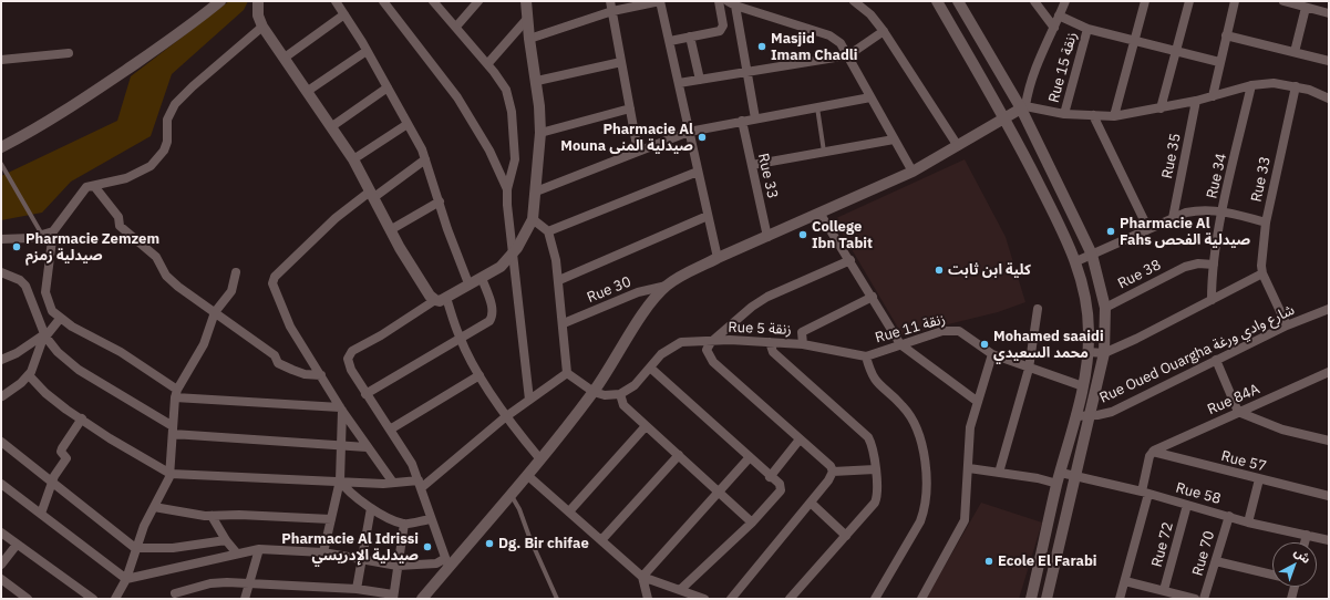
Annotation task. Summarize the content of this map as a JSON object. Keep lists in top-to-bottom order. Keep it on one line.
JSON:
{"streets":{"street":["Rue 15 زنقة","Rue 35","Rue 33","Rue 34","Rue 38","Rue 30","Rue 5 زنقة","Rue 11 زنقة","Rue Oued Ouargha شارع وادي ورغة","Rue 84A","Rue 57","Rue 58","Rue 72","Rue 70"]},"crossings":[["Rue 33","Rue Oued Ouargha شارع وادي ورغة"],["Rue 34","Rue 38"],["Rue 5 زنقة","Rue 11 زنقة"],["Rue 84A","Rue 57"],["Rue 58","Rue 72"],["Rue 58","Rue 70"]],"places":["Masjid Imam Chadli","Pharmacie Al Mouna صيدلية المنى","Pharmacie Al Fahs صيدلية الفحص","College Ibn Tabit","Pharmacie Zemzem صيدلية زمزم","كلية ابن ثابت","Mohamed saaidi محمد السعيدي","Dg. Bir chifae","Pharmacie Al Idrissi صيدلية الإدريسي","Ecole El Farabi"],"north":"top right"}
